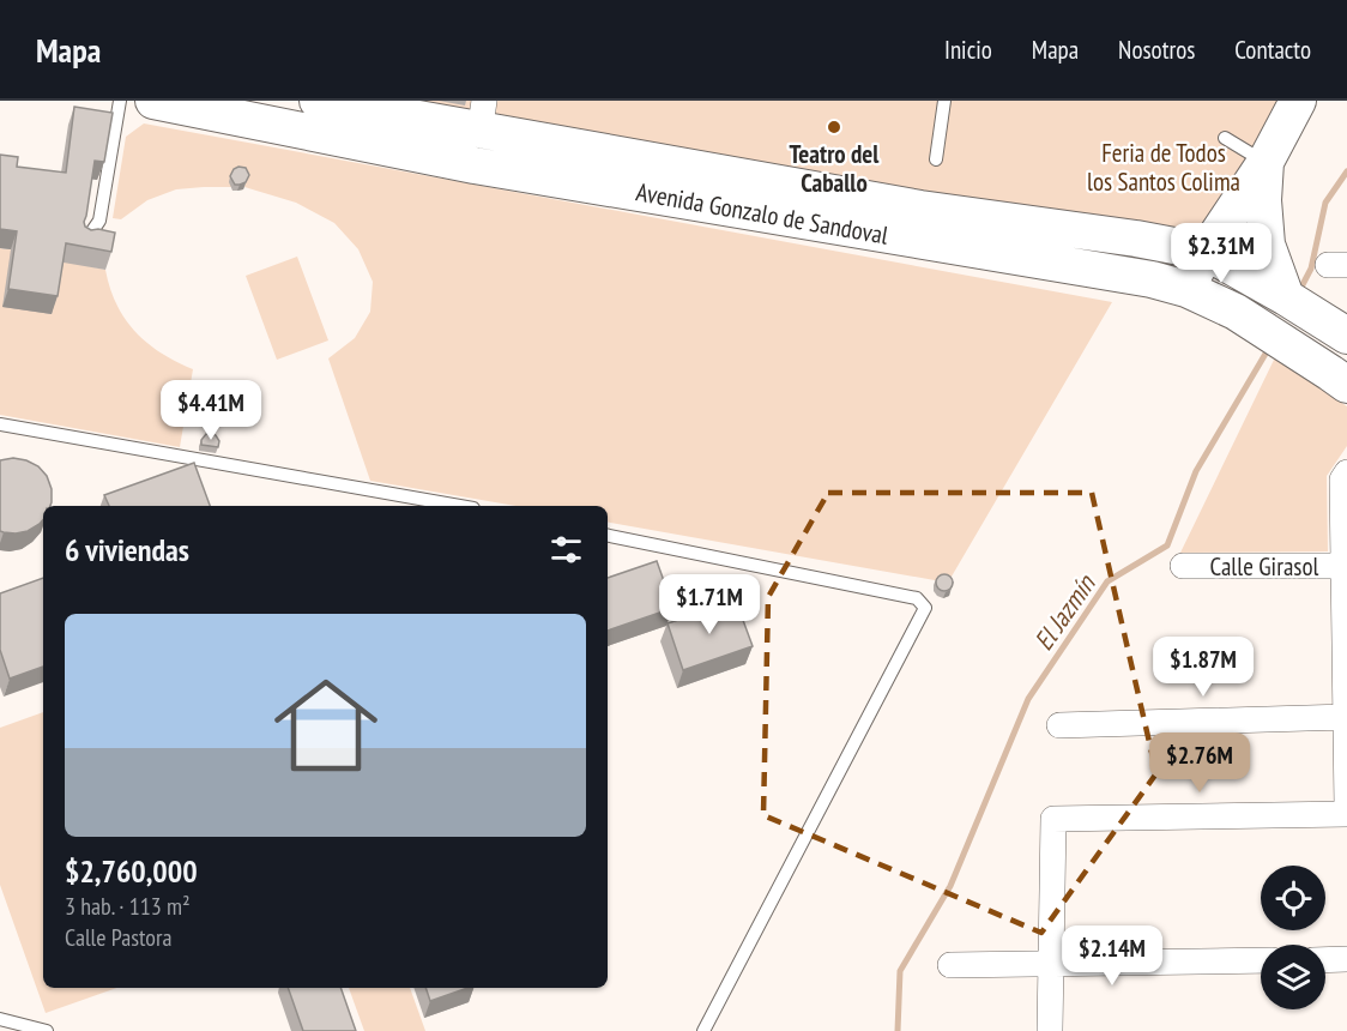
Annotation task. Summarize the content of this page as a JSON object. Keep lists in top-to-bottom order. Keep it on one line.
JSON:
{"streets":{"main road":["Avenida Gonzalo de Sandoval"],"street":["Calle Girasol"]},"water":["El Jazmín"],"parks":["Feria de Todos los Santos Colima"],"places":["Teatro del Caballo"],"page":{"header":"Mapa","nav":["Inicio","Mapa","Nosotros","Contacto"],"price":["$2.31M","$4.41M","$1.71M","$1.87M","$2.76M","$2.14M"],"heading":"6 viviendas","list":[{"name":"$2,760,000","note":"3 hab. · 113 m² · Calle Pastora"}]}}
